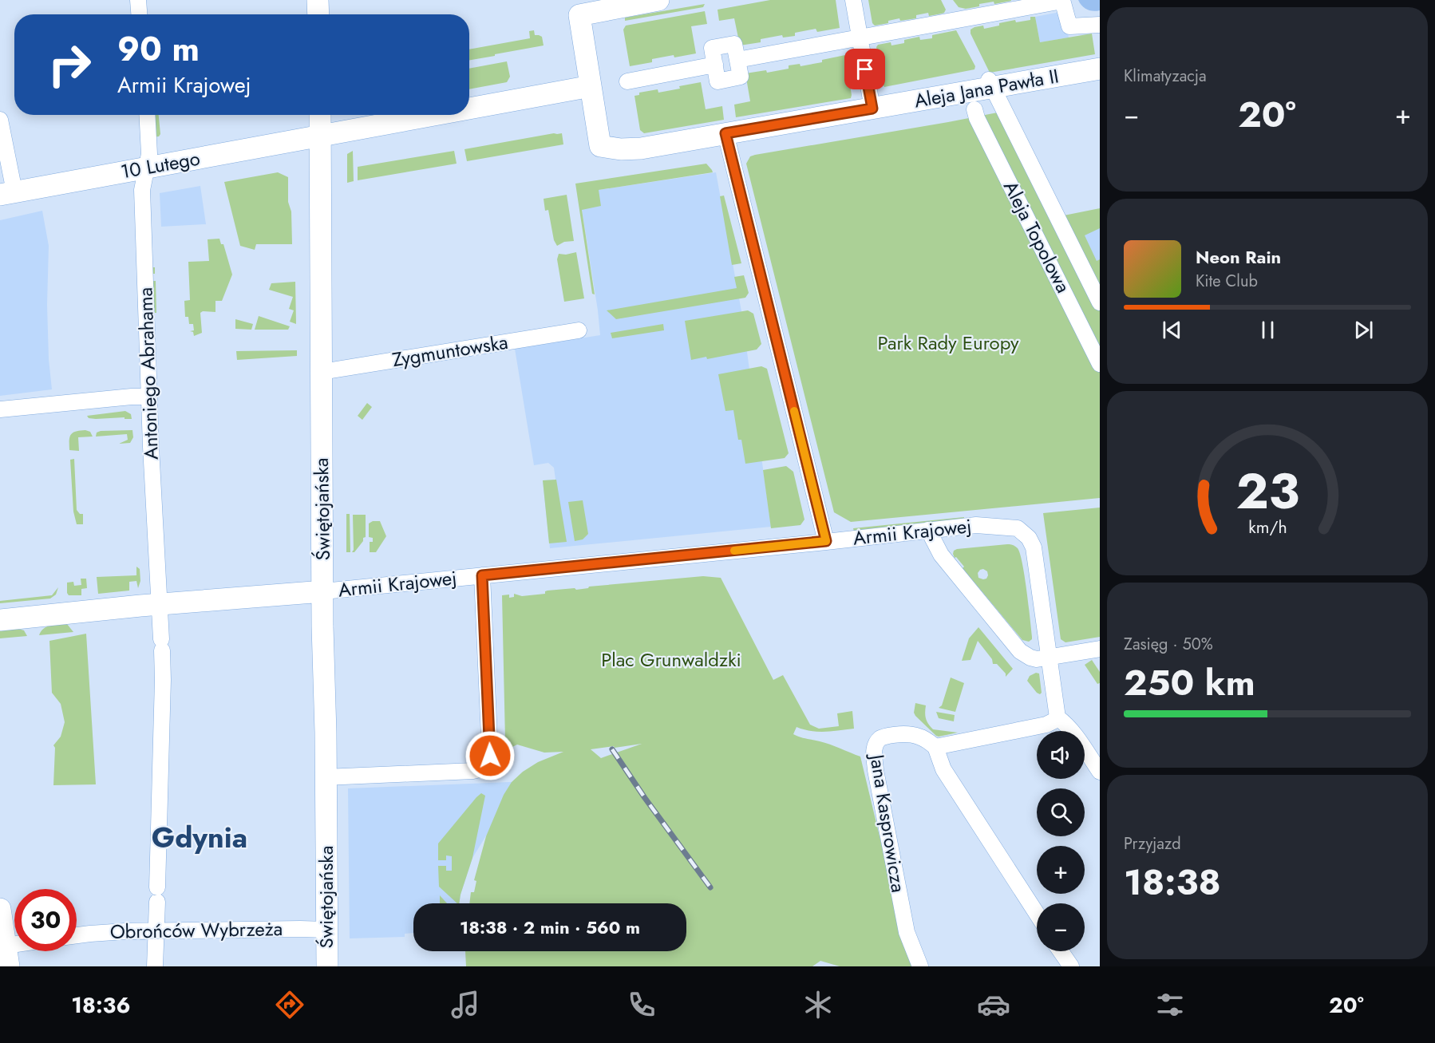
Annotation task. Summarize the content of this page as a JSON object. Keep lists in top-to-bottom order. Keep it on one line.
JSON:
{"streets":{"street":["Aleja Jana Pawła II","10 Lutego","Aleja Topolowa","Zygmuntowska","Antoniego Abrahama","Świętojańska","Armii Krajowej","Jana Kasprowicza","Obrońców Wybrzeża"]},"crossings":[["Aleja Jana Pawła II","10 Lutego"],["Aleja Jana Pawła II","Aleja Topolowa"],["10 Lutego","Antoniego Abrahama"],["10 Lutego","Świętojańska"],["Zygmuntowska","Świętojańska"],["Antoniego Abrahama","Armii Krajowej"],["Antoniego Abrahama","Obrońców Wybrzeża"],["Świętojańska","Armii Krajowej"],["Świętojańska","Obrońców Wybrzeża"]],"districts":["Gdynia"],"parks":["Park Rady Europy","Plac Grunwaldzki"],"page":{"tile":["Klimatyzacja",["Zasięg · 50%","250 km"],["Przyjazd","18:38"]],"turn":["90 m","Armii Krajowej"],"heat":["−","20°","+"],"song":["Neon Rain","Kite Club"],"map_buttons":["+","−"],"limit":"30","trip":"18:38 · 2 min · 560 m","tabs":["18:36","20°"],"gauge":["23","km/h"]}}
